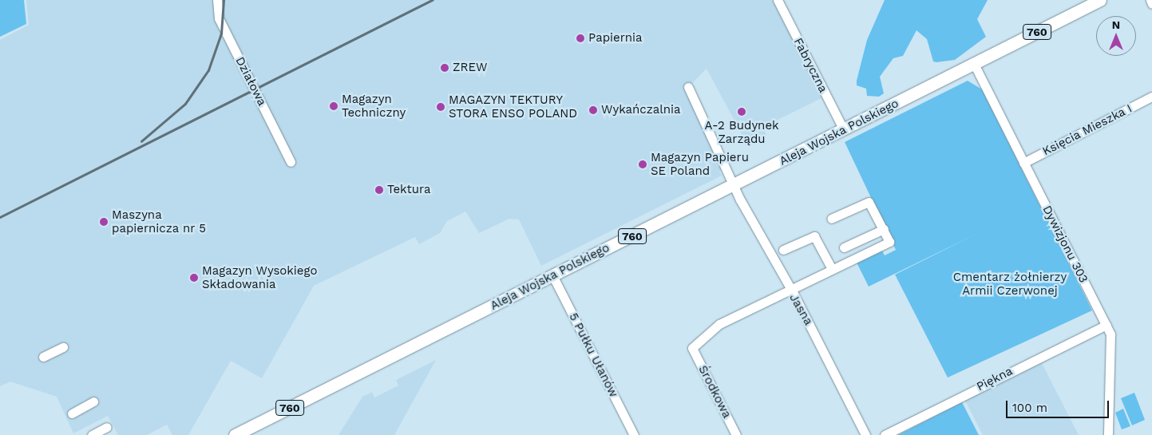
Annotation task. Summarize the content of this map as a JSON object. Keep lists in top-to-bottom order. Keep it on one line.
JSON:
{"streets":{"main road":["760","Aleja Wojska Polskiego"],"street":["Fabryczna","Działowa","Księcia Mieszka I","Dywizjonu 303","Jasna","5 Pułku Ułanów","Piękna","Środkowa"]},"crossings":[["Fabryczna","Aleja Wojska Polskiego"],["Księcia Mieszka I","Dywizjonu 303"],["Aleja Wojska Polskiego","Dywizjonu 303"],["Aleja Wojska Polskiego","Jasna"],["Aleja Wojska Polskiego","5 Pułku Ułanów"],["Dywizjonu 303","Piękna"],["Jasna","Środkowa"]],"parks":["Cmentarz żołnierzy Armii Czerwonej"],"places":["Papiernia","ZREW","Magazyn Techniczny","MAGAZYN TEKTURY STORA ENSO POLAND","Wykańczalnia","A-2 Budynek Zarządu","Magazyn Papieru SE Poland","Tektura","Maszyna papiernicza nr 5","Magazyn Wysokiego Składowania"],"scale_bar":"100 m","north":"top"}
